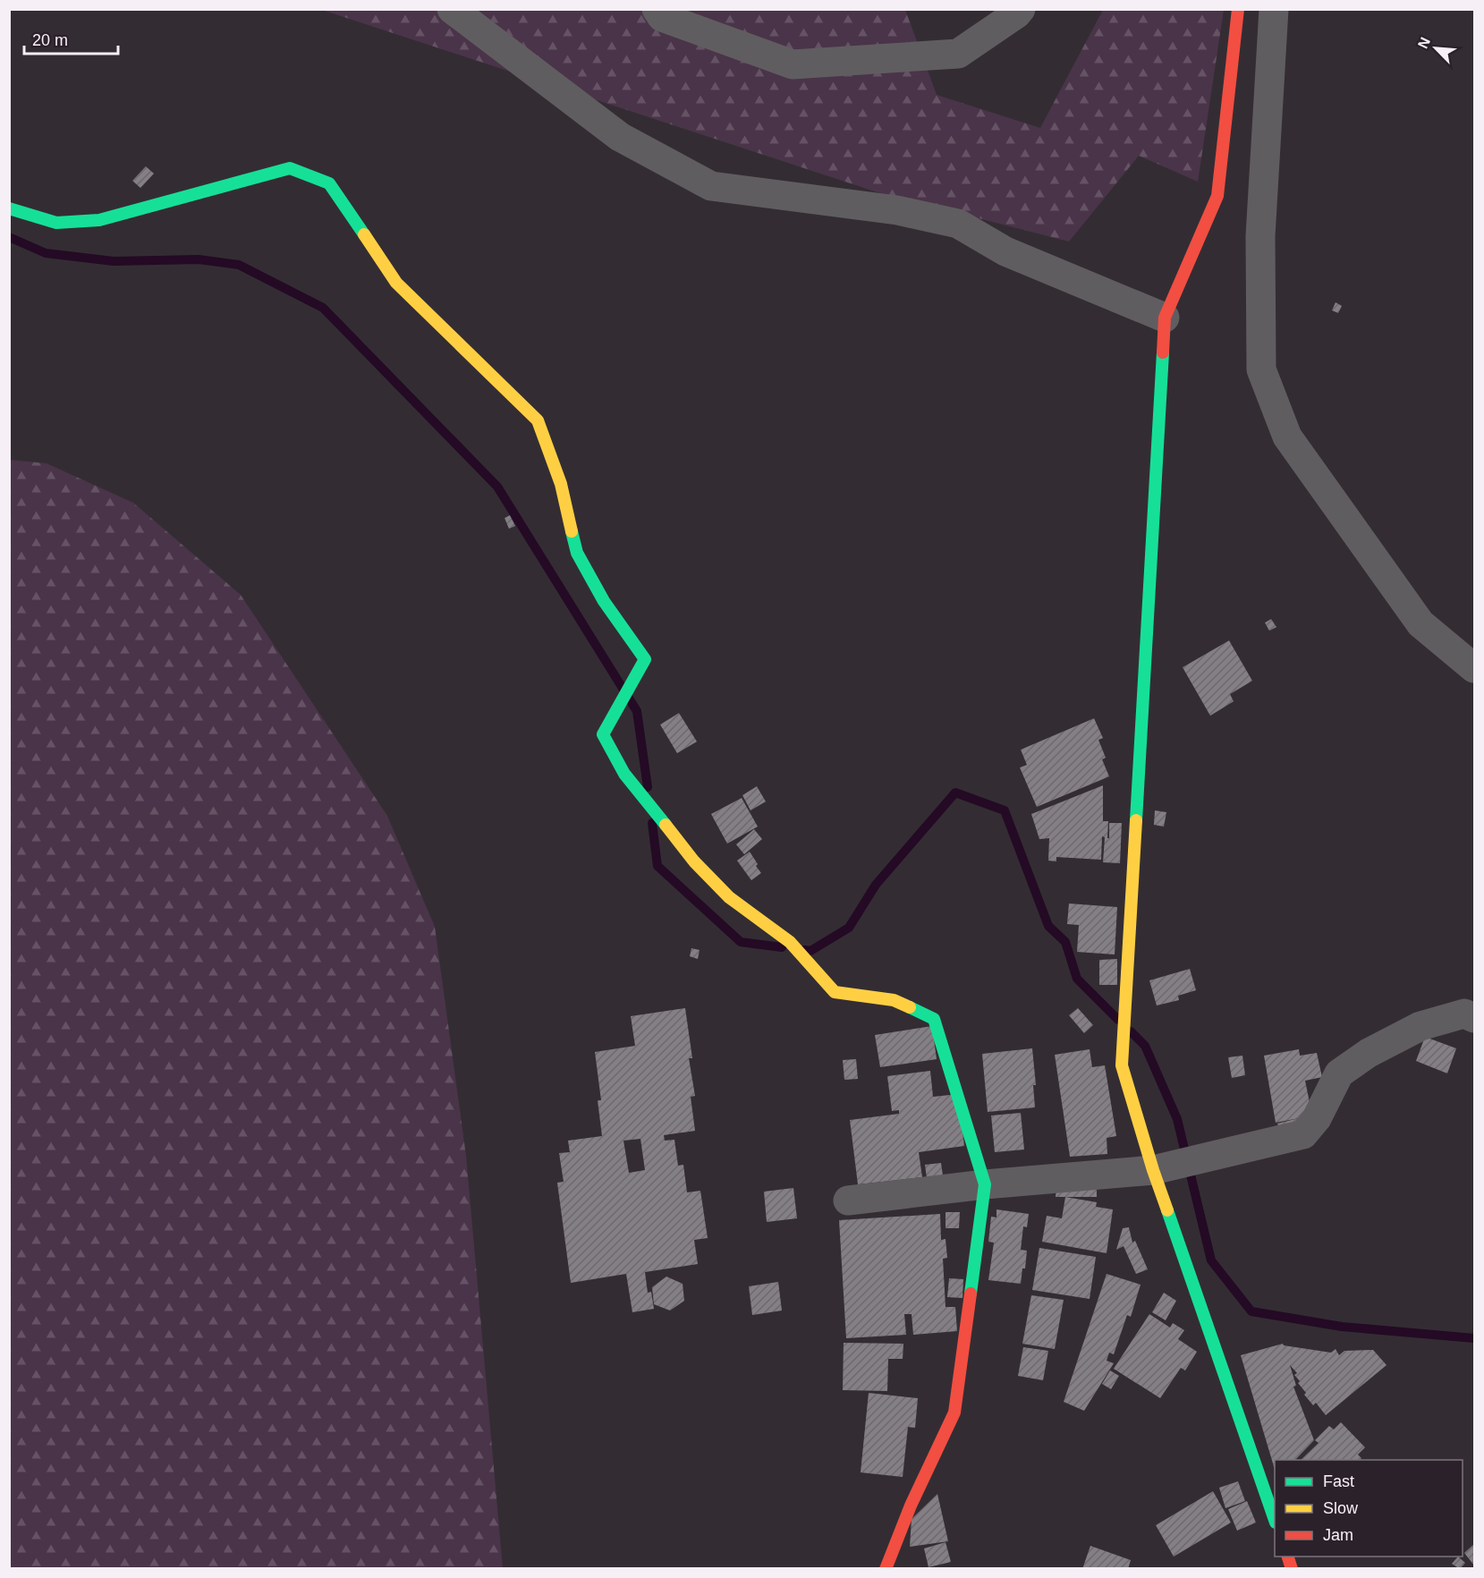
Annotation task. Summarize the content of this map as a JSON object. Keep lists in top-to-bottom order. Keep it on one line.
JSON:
{"legend":["Fast","Slow","Jam"],"scale_bar":"20 m","north":"top left"}
